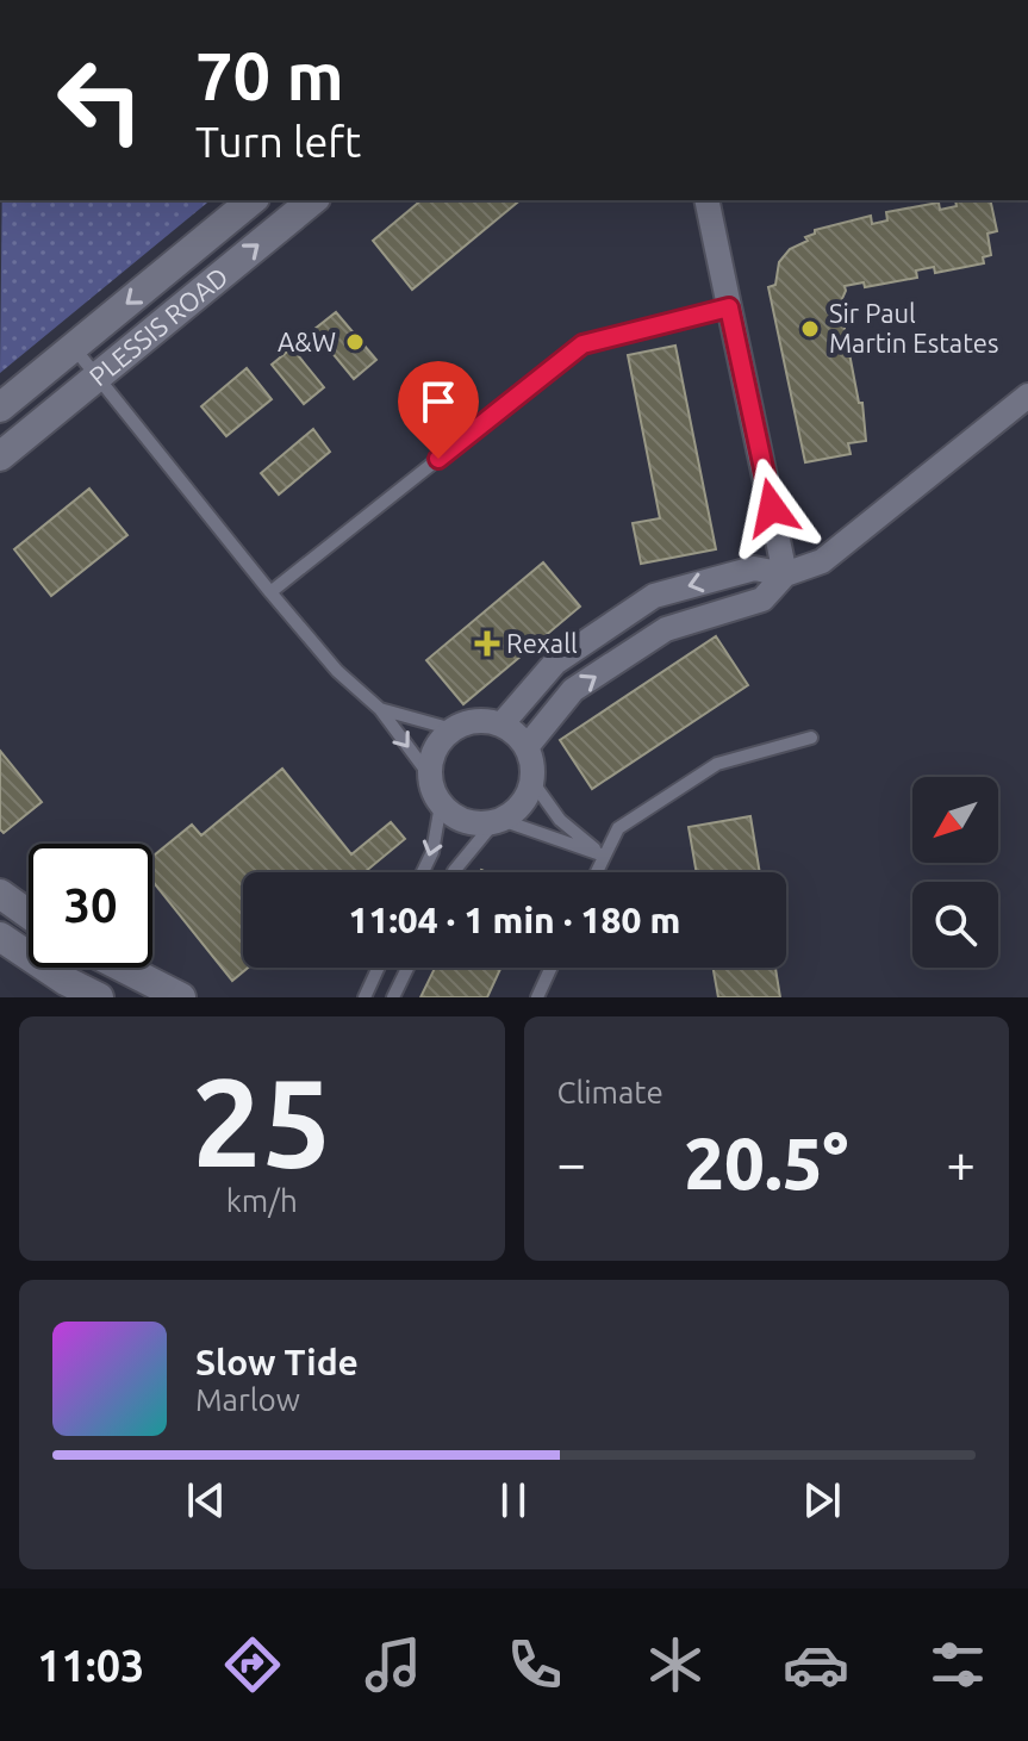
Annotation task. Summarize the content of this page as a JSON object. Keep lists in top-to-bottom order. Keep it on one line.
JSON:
{"streets":{"main road":["PLESSIS ROAD"]},"places":{"other":["Sir Paul Martin Estates","A&W"],"health":["Rexall"]},"north":"bottom left","page":{"turn":["70 m","Turn left"],"limit":"30","trip":"11:04 · 1 min · 180 m","tile":[["25","km/h"],"Climate"],"heat":["−","20.5°","+"],"song":["Slow Tide","Marlow"],"tabs":"11:03"}}
